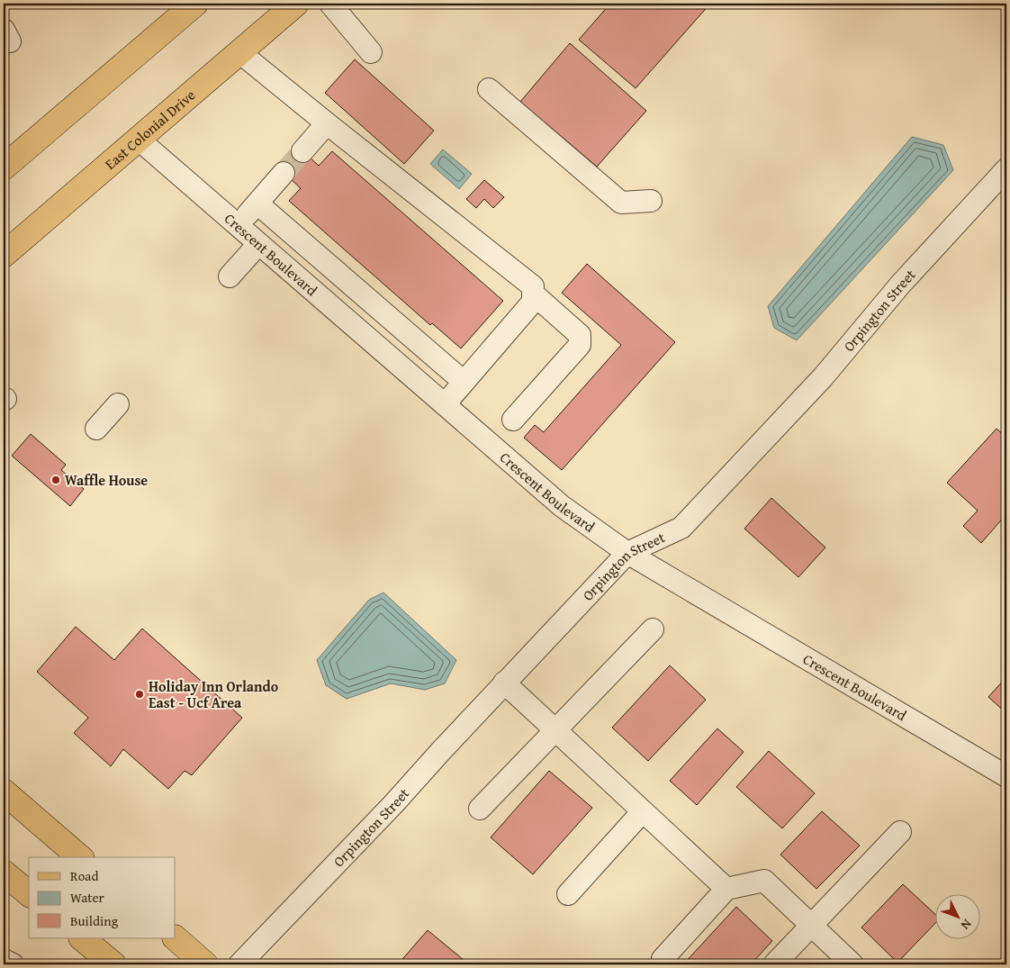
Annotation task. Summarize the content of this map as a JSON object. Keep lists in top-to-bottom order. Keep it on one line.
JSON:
{"streets":{"main road":["East Colonial Drive"],"street":["Crescent Boulevard","Orpington Street"]},"crossings":[["East Colonial Drive","Crescent Boulevard"],["Crescent Boulevard","Orpington Street"]],"places":["Waffle House","Holiday Inn Orlando East - Ucf Area"],"legend":["Road","Water","Building"],"north":"bottom right"}
